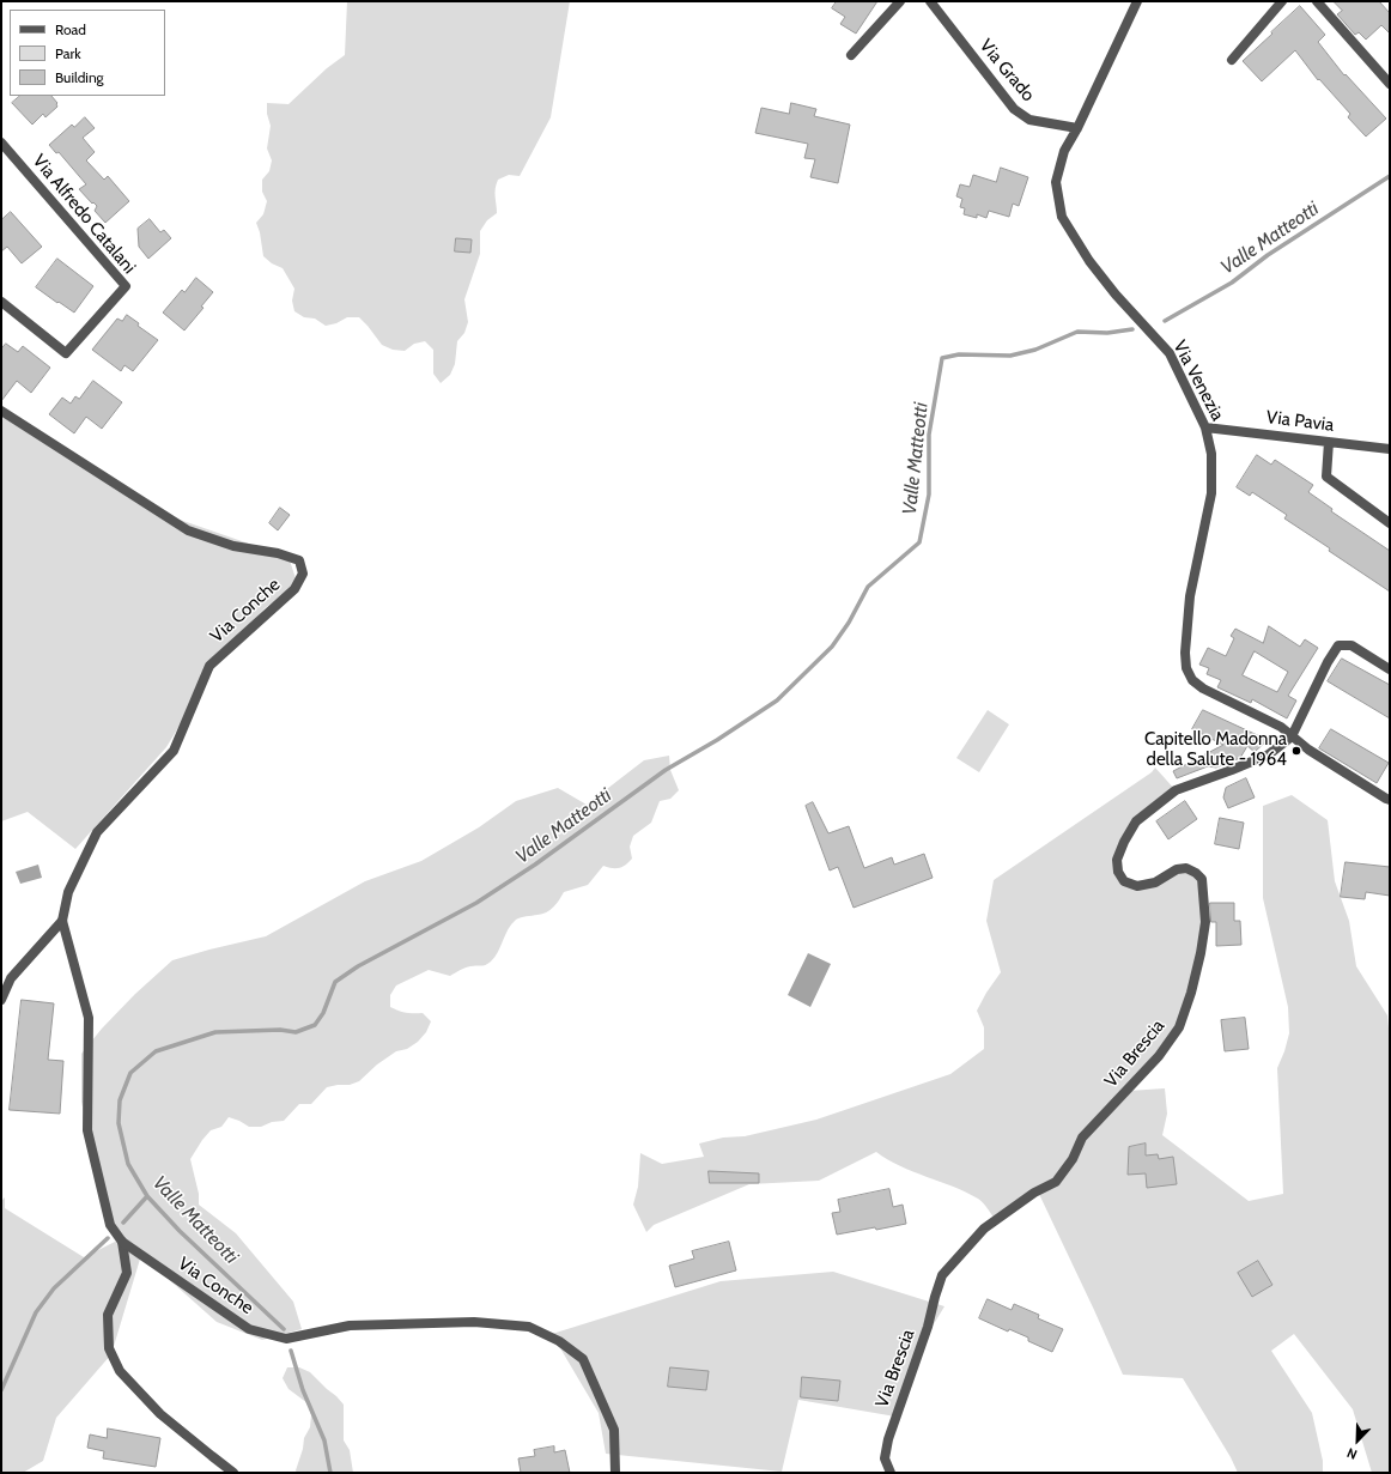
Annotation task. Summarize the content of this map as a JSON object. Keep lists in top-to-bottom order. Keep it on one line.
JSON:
{"streets":{"street":["Via Grado","Via Alfredo Catalani","Via Venezia","Via Pavia","Via Conche","Via Brescia"]},"crossings":[["Via Grado","Via Venezia"],["Via Venezia","Via Pavia"],["Via Venezia","Via Brescia"]],"water":["Valle Matteotti"],"places":["Capitello Madonna della Salute - 1964"],"legend":["Road","Park","Building"],"north":"bottom left"}
